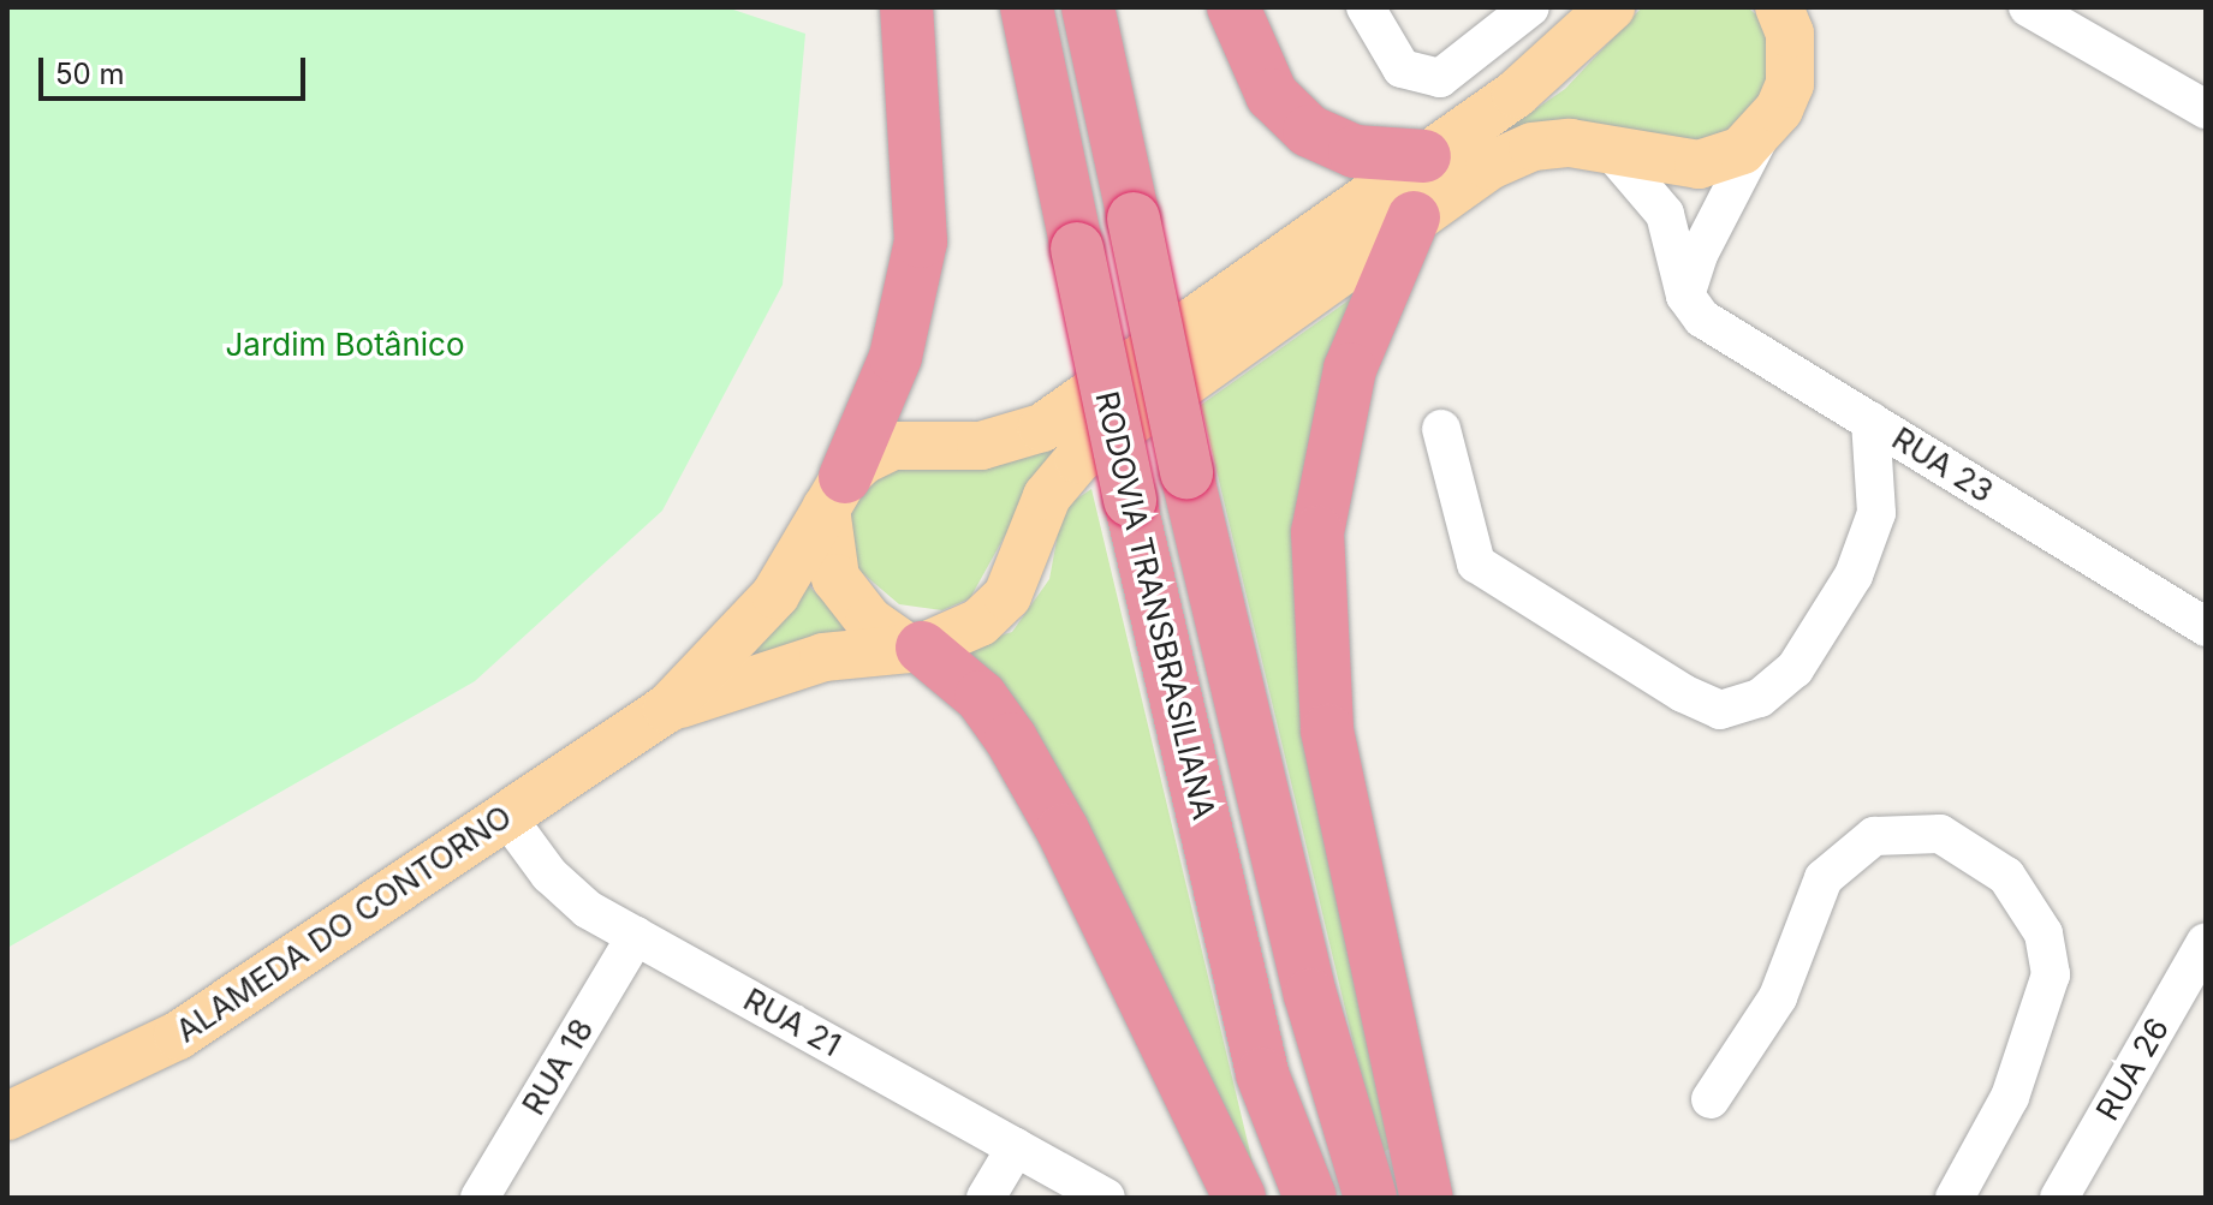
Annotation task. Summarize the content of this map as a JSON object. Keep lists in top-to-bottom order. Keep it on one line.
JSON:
{"streets":{"highway":["RODOVIA TRANSBRASILIANA"],"main road":["ALAMEDA DO CONTORNO"],"street":["RUA 23","RUA 21","RUA 18","RUA 26"]},"crossings":[["ALAMEDA DO CONTORNO","RUA 21"],["RUA 21","RUA 18"]],"parks":["Jardim Botânico"],"scale_bar":"50 m"}
